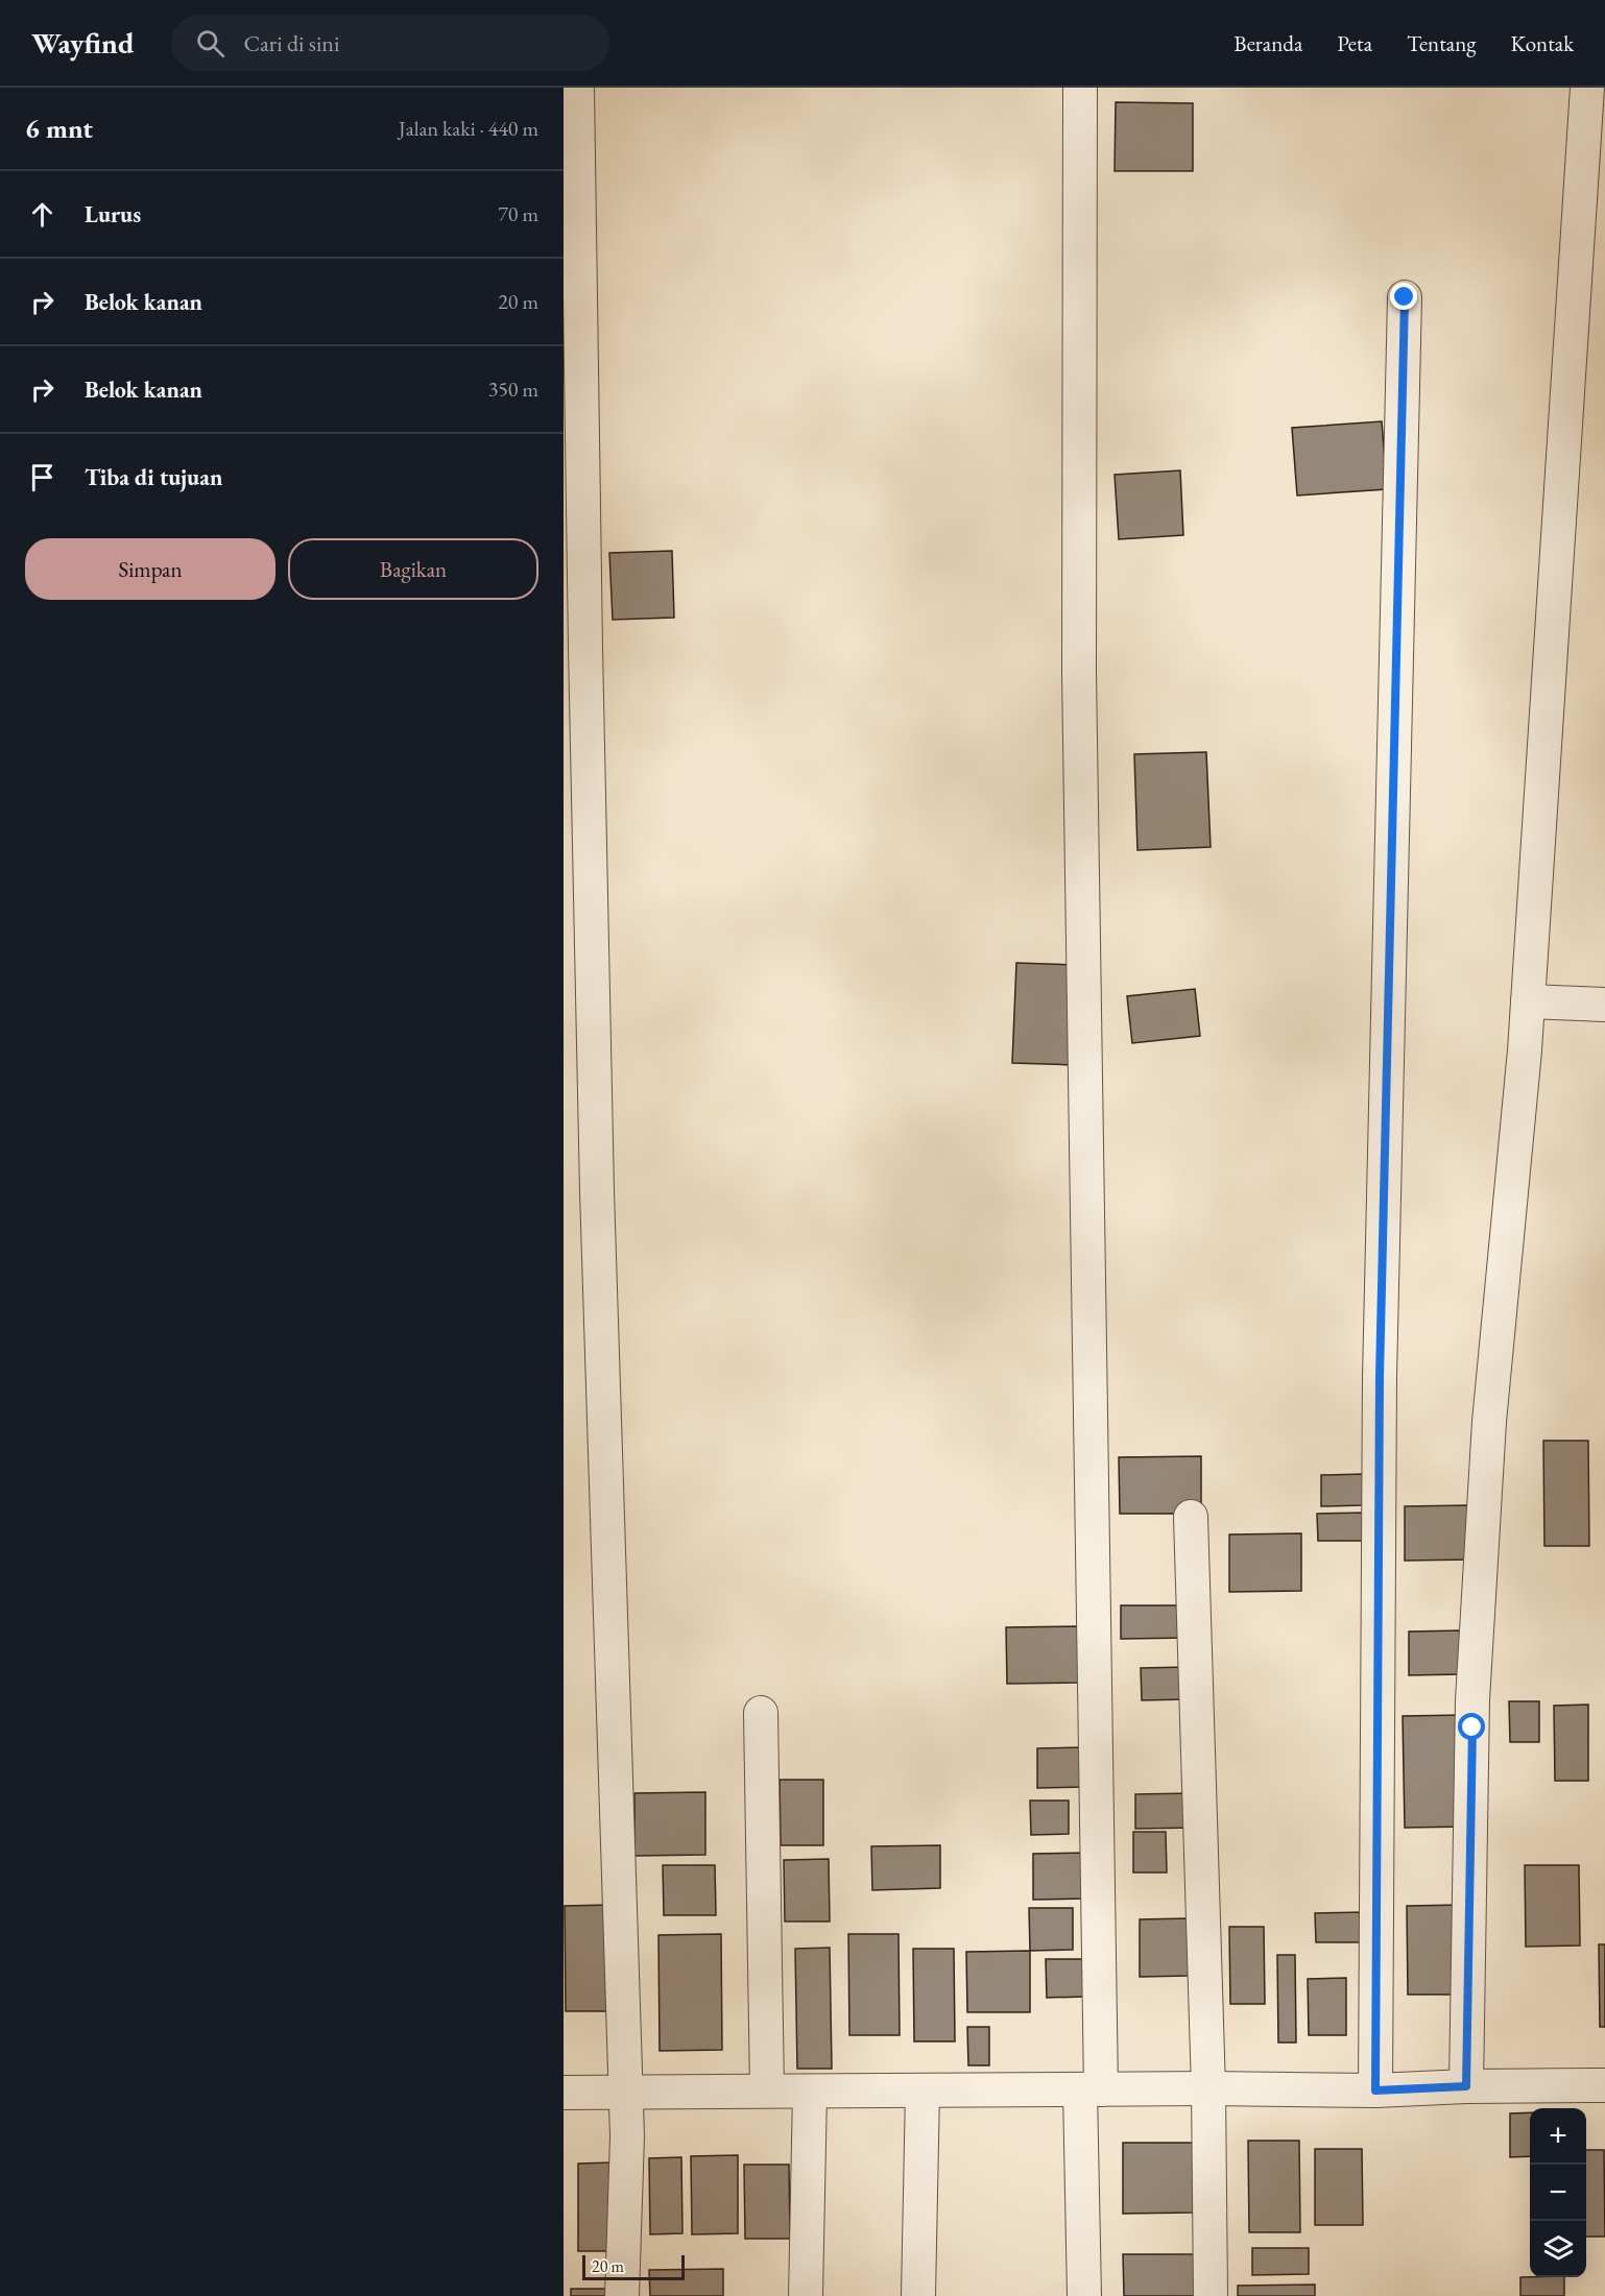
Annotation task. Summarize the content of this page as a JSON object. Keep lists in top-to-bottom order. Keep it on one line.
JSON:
{"scale_bar":"20 m","page":{"header":"Wayfind","search":"Cari di sini","nav":["Beranda","Peta","Tentang","Kontak"],"heading":["6 mnt","Jalan kaki · 440 m"],"list":[["Lurus","70 m"],["Belok kanan","20 m"],["Belok kanan","350 m"],"Tiba di tujuan"],"buttons":["Simpan","Bagikan"],"map_buttons":["+","−"],"scale":"20 m"}}
